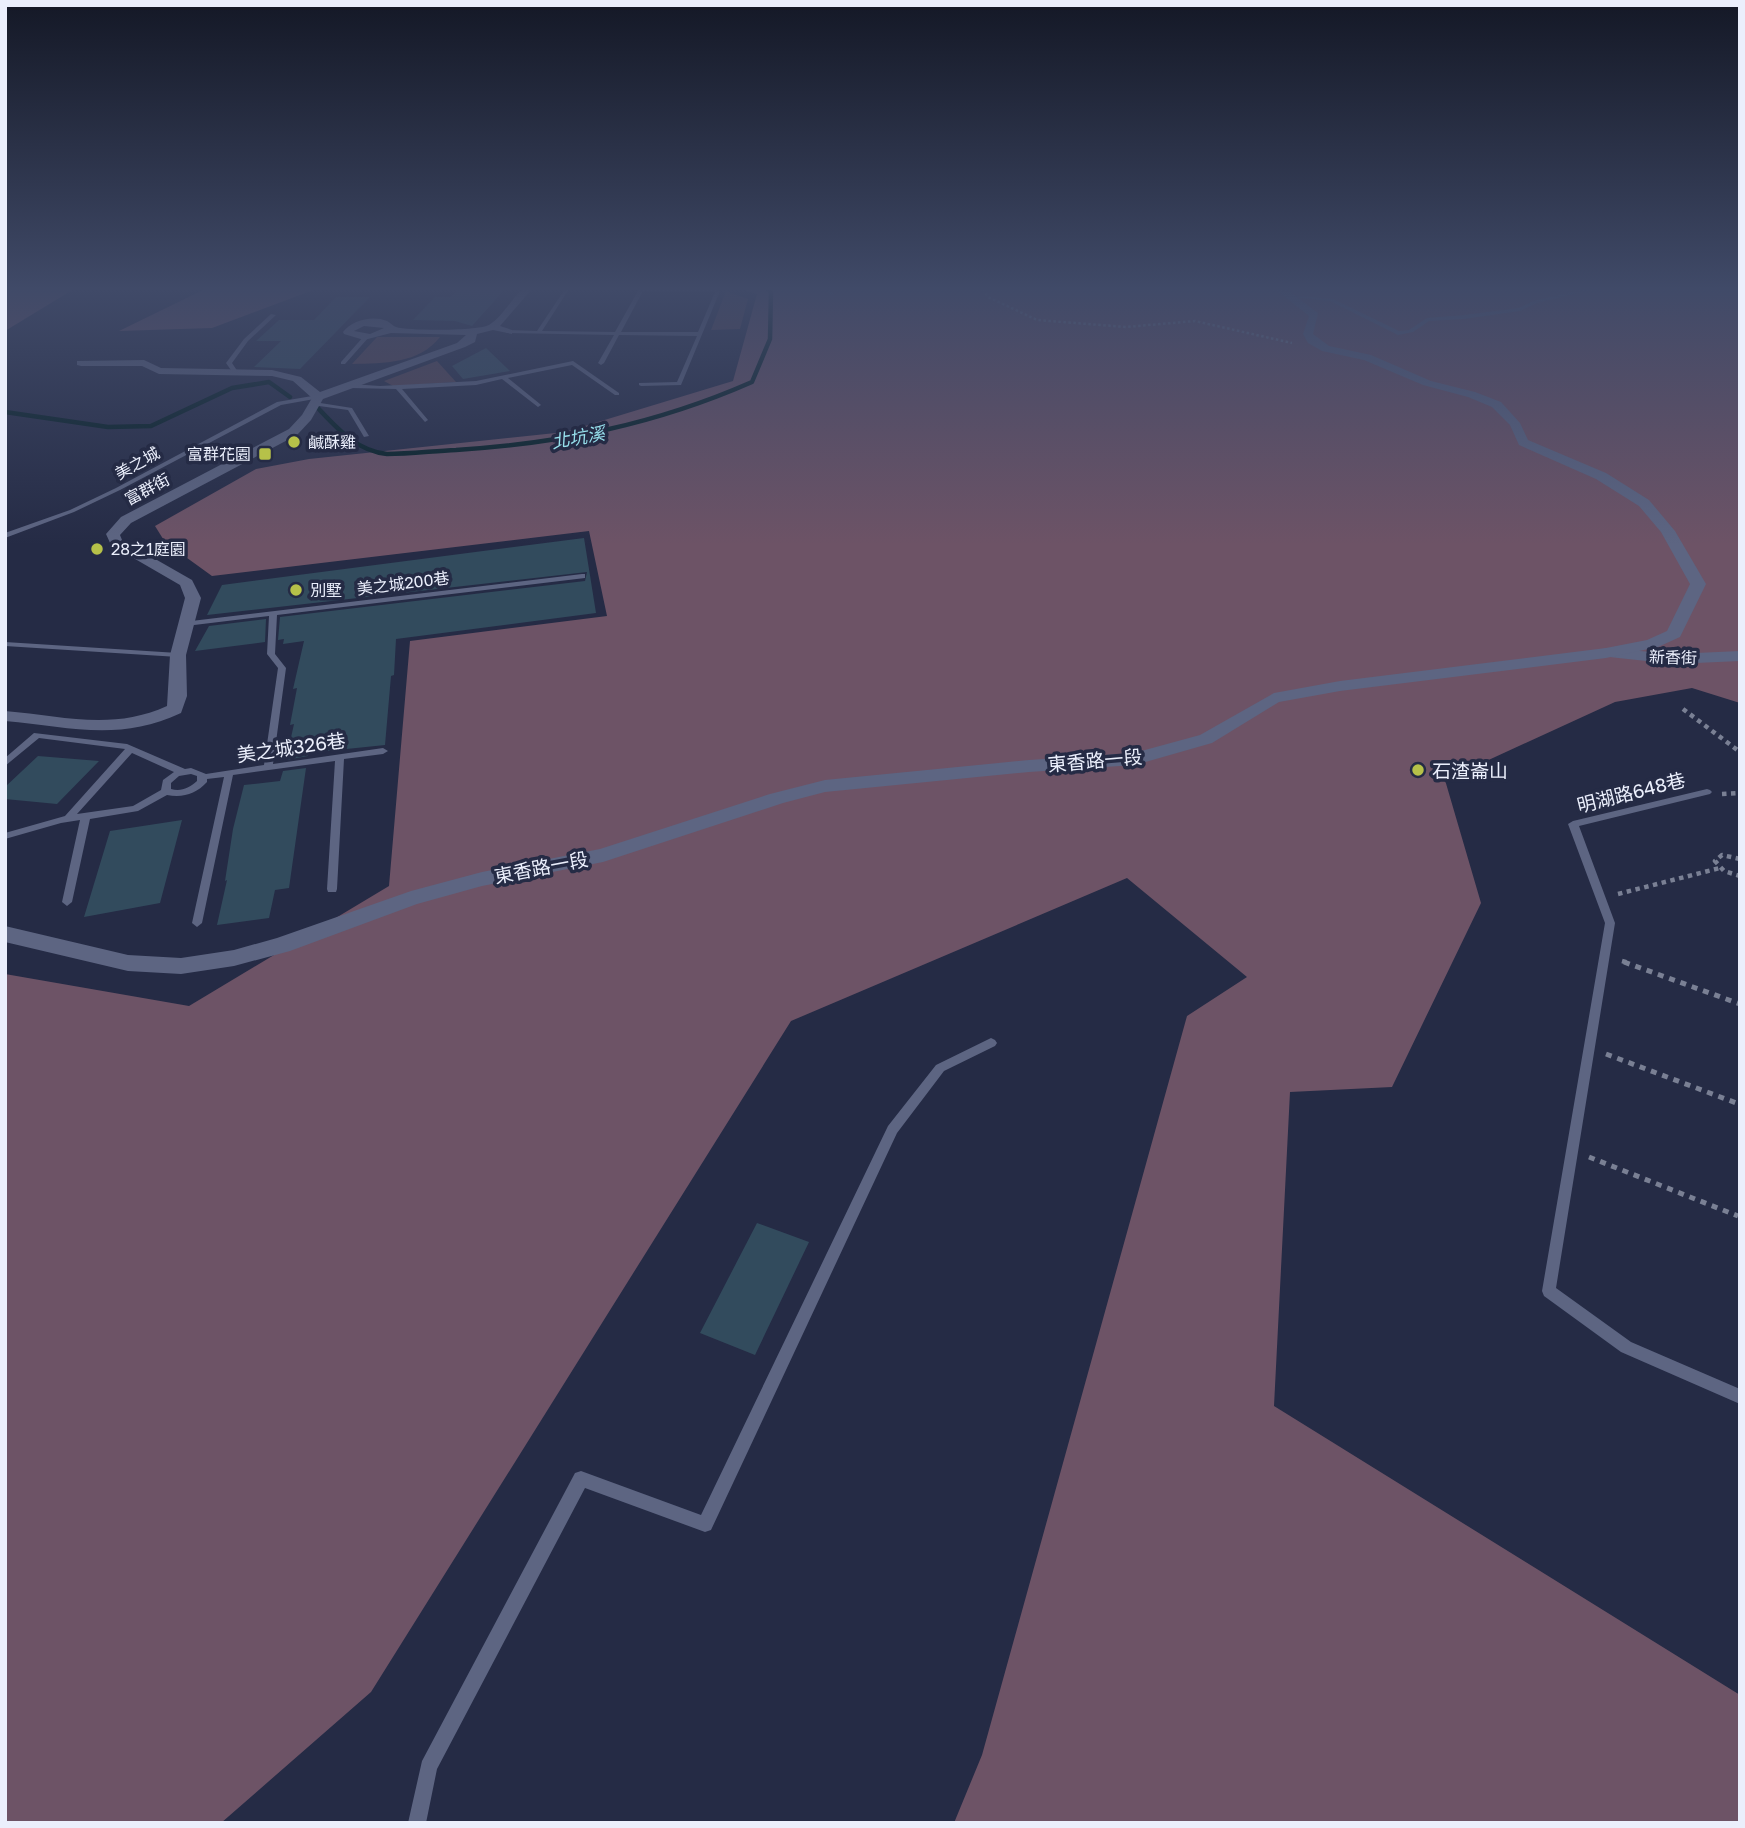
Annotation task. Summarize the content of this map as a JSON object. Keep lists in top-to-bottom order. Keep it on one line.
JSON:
{"streets":{"street":["富群街","新香街","東香路一段"],"lane":["美之城","美之城200巷","美之城326巷","明湖路648巷"]},"crossings":[["美之城","富群街"],["富群街","美之城200巷"],["新香街","東香路一段"]],"water":["北坑溪"],"places":{"other":["鹹酥雞","28之1庭園","別墅","石渣崙山"],"transit":["富群花園"]}}
